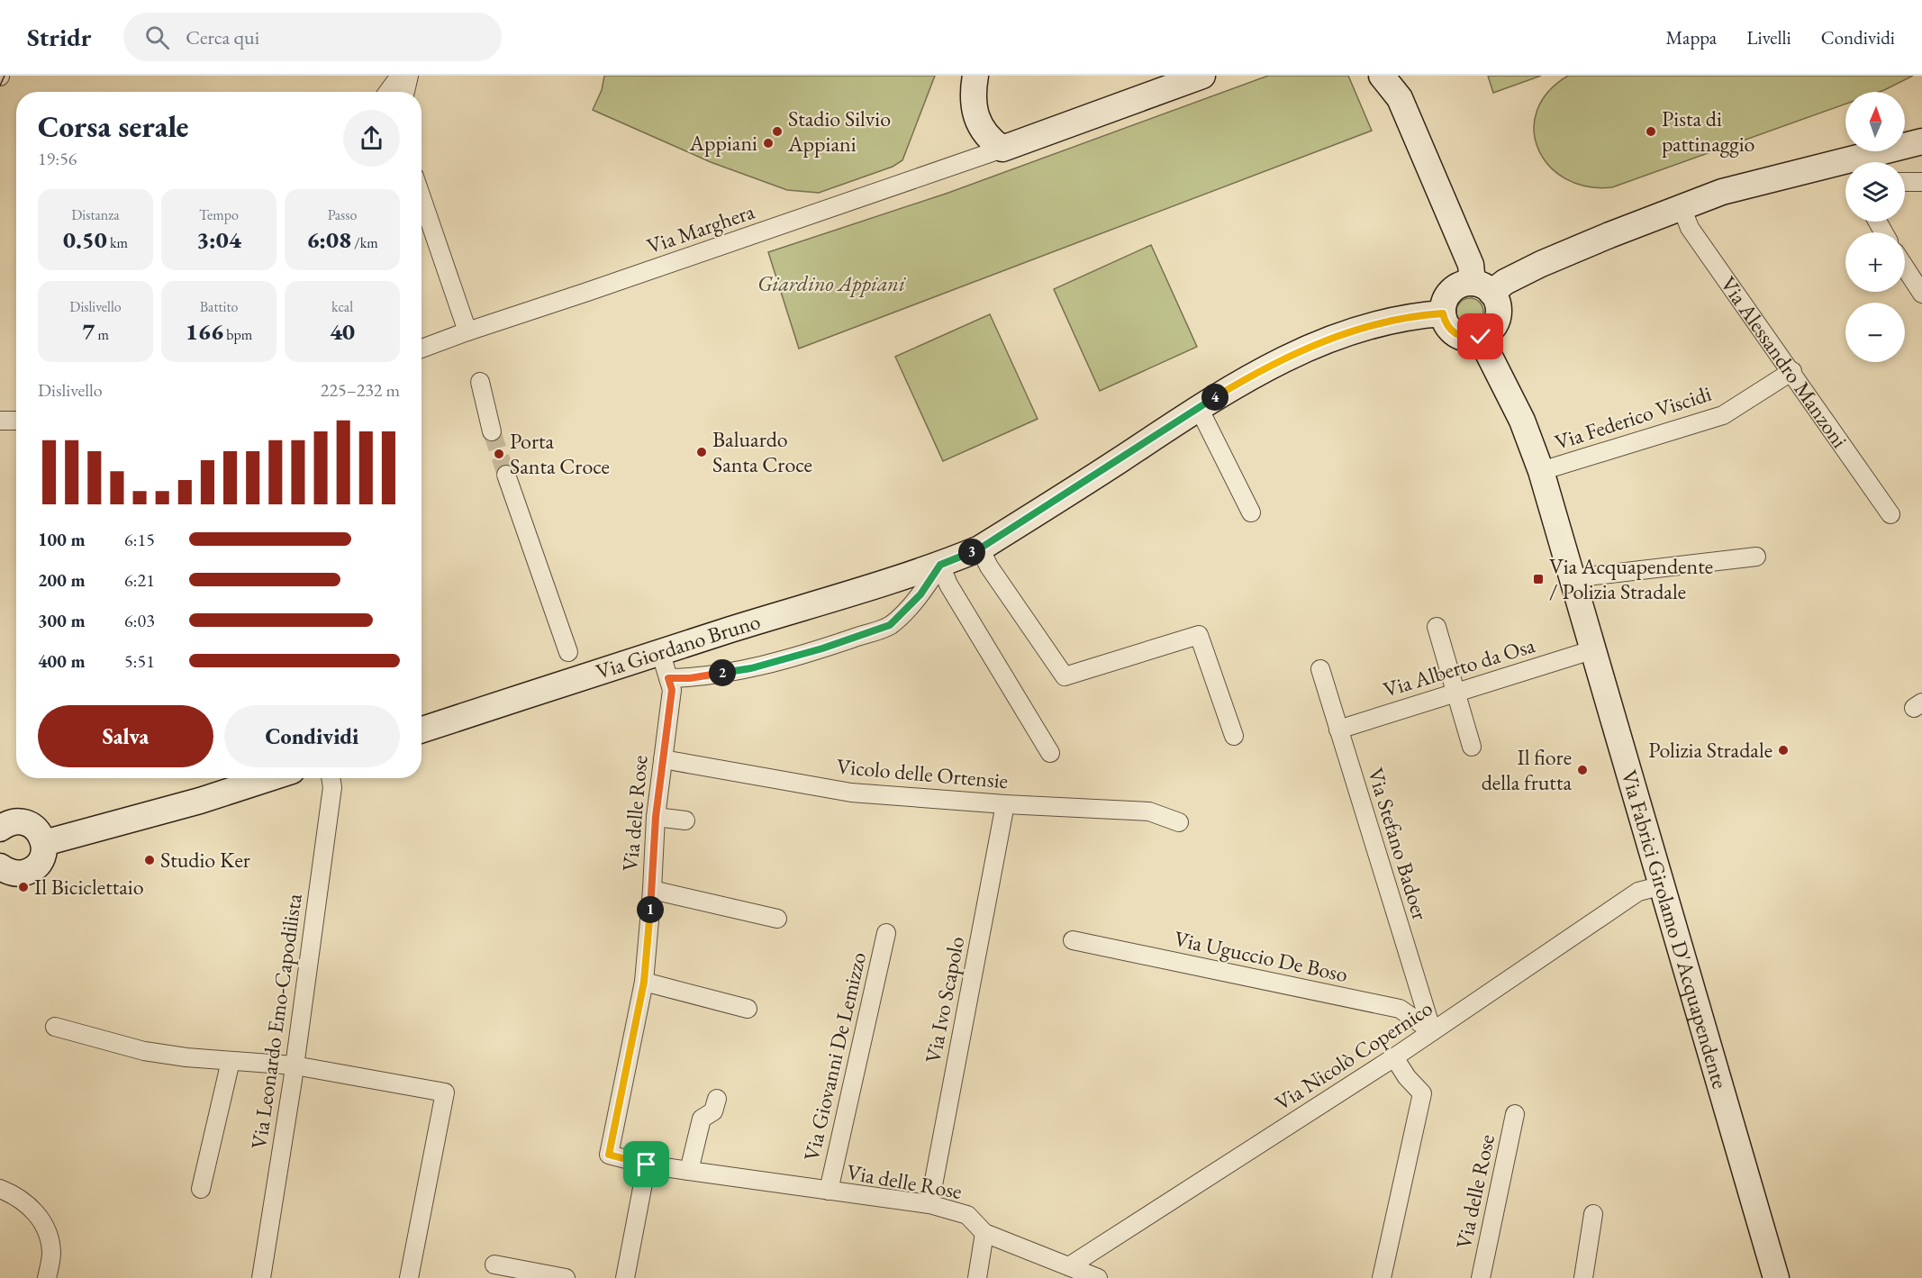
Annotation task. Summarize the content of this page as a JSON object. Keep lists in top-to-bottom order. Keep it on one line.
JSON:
{"streets":{"main road":["Via Giordano Bruno","Via Fabrici Girolamo D'Acquapendente"],"street":["Via Marghera","Via Alessandro Manzoni","Via Federico Viscidi","Via Alberto da Osa","Vicolo delle Ortensie","Via delle Rose","Via Stefano Badoer","Via Uguccio De Boso","Via Ivo Scapolo","Via Leonardo Emo-Capodilista","Via Nicolò Copernico","Via Giovanni De Lemizzo"]},"crossings":[["Via Alessandro Manzoni","Via Federico Viscidi"],["Via Federico Viscidi","Via Fabrici Girolamo D'Acquapendente"],["Via Giordano Bruno","Via delle Rose"],["Via Giordano Bruno","Via Fabrici Girolamo D'Acquapendente"],["Via Alberto da Osa","Via Stefano Badoer"],["Via Alberto da Osa","Via Fabrici Girolamo D'Acquapendente"],["Vicolo delle Ortensie","Via delle Rose"],["Vicolo delle Ortensie","Via Ivo Scapolo"],["Via delle Rose","Via Ivo Scapolo"],["Via delle Rose","Via Nicolò Copernico"],["Via delle Rose","Via Giovanni De Lemizzo"],["Via Stefano Badoer","Via Uguccio De Boso"],["Via Stefano Badoer","Via Nicolò Copernico"],["Via Fabrici Girolamo D'Acquapendente","Via Nicolò Copernico"],["Via Uguccio De Boso","Via Nicolò Copernico"]],"parks":["Giardino Appiani"],"places":{"other":["Stadio Silvio Appiani","Pista di pattinaggio","Appiani","Baluardo Santa Croce","Porta Santa Croce","Polizia Stradale","Il fiore della frutta","Studio Ker","Il Biciclettaio"],"transit":["Via Acquapendente / Polizia Stradale"]},"north":"top","page":{"header":"Stridr","search":"Cerca qui","nav":["Mappa","Livelli","Condividi"],"map_buttons":["+","−"],"heading":["Corsa serale","19:56"],"stats":[["Distanza","0.50 km"],["Tempo","3:04"],["Passo","6:08 /km"],["Dislivello","7 m"],["Battito","166 bpm"],["kcal","40"]],"chart":["Dislivello","225–232 m"],"pins":["4","3","2","1"],"list":[{"name":"100 m","note":"6:15"},{"name":"200 m","note":"6:21"},{"name":"300 m","note":"6:03"},{"name":"400 m","note":"5:51"}],"buttons":["Salva","Condividi"]}}
